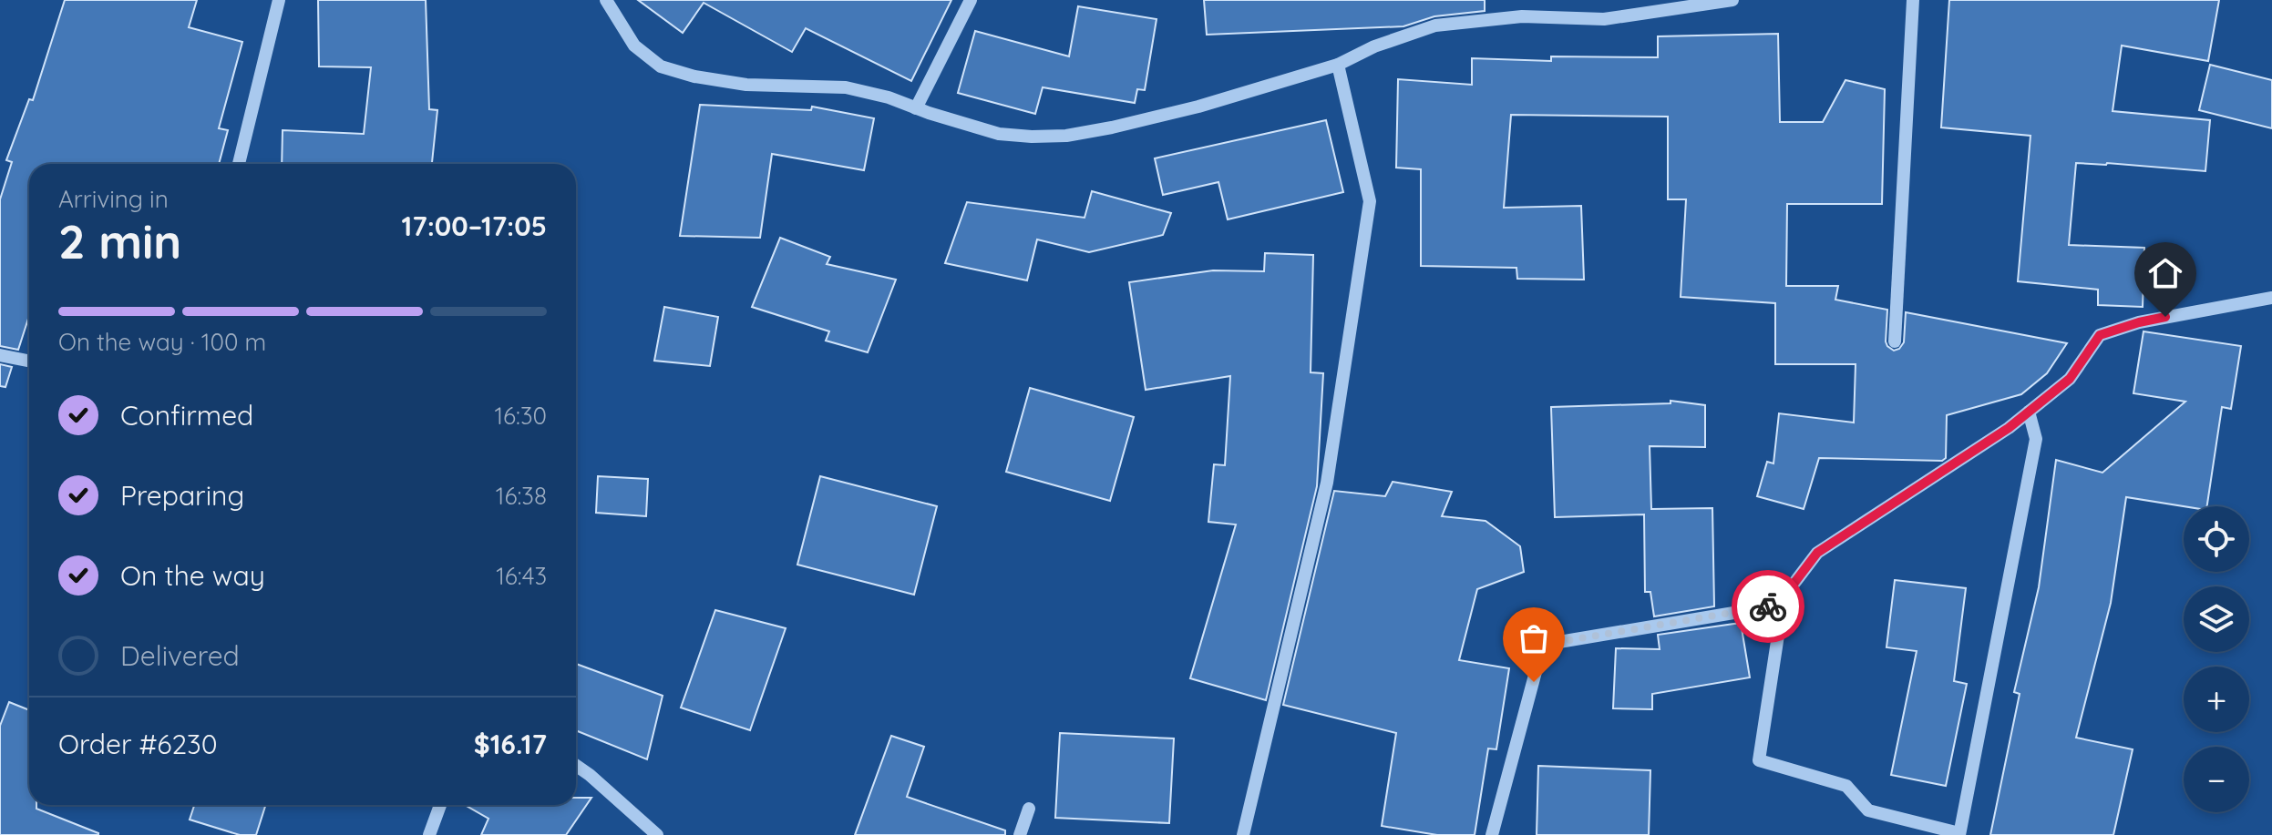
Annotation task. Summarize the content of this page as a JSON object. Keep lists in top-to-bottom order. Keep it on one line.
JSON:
{"page":{"heading":["2 min","Arriving in","17:00–17:05"],"panel":["Order #6230","$16.17"],"bar":"On the way · 100 m","list":[["Confirmed","16:30"],["Preparing","16:38"],["On the way","16:43"],"Delivered"],"map_buttons":["+","−"]}}
